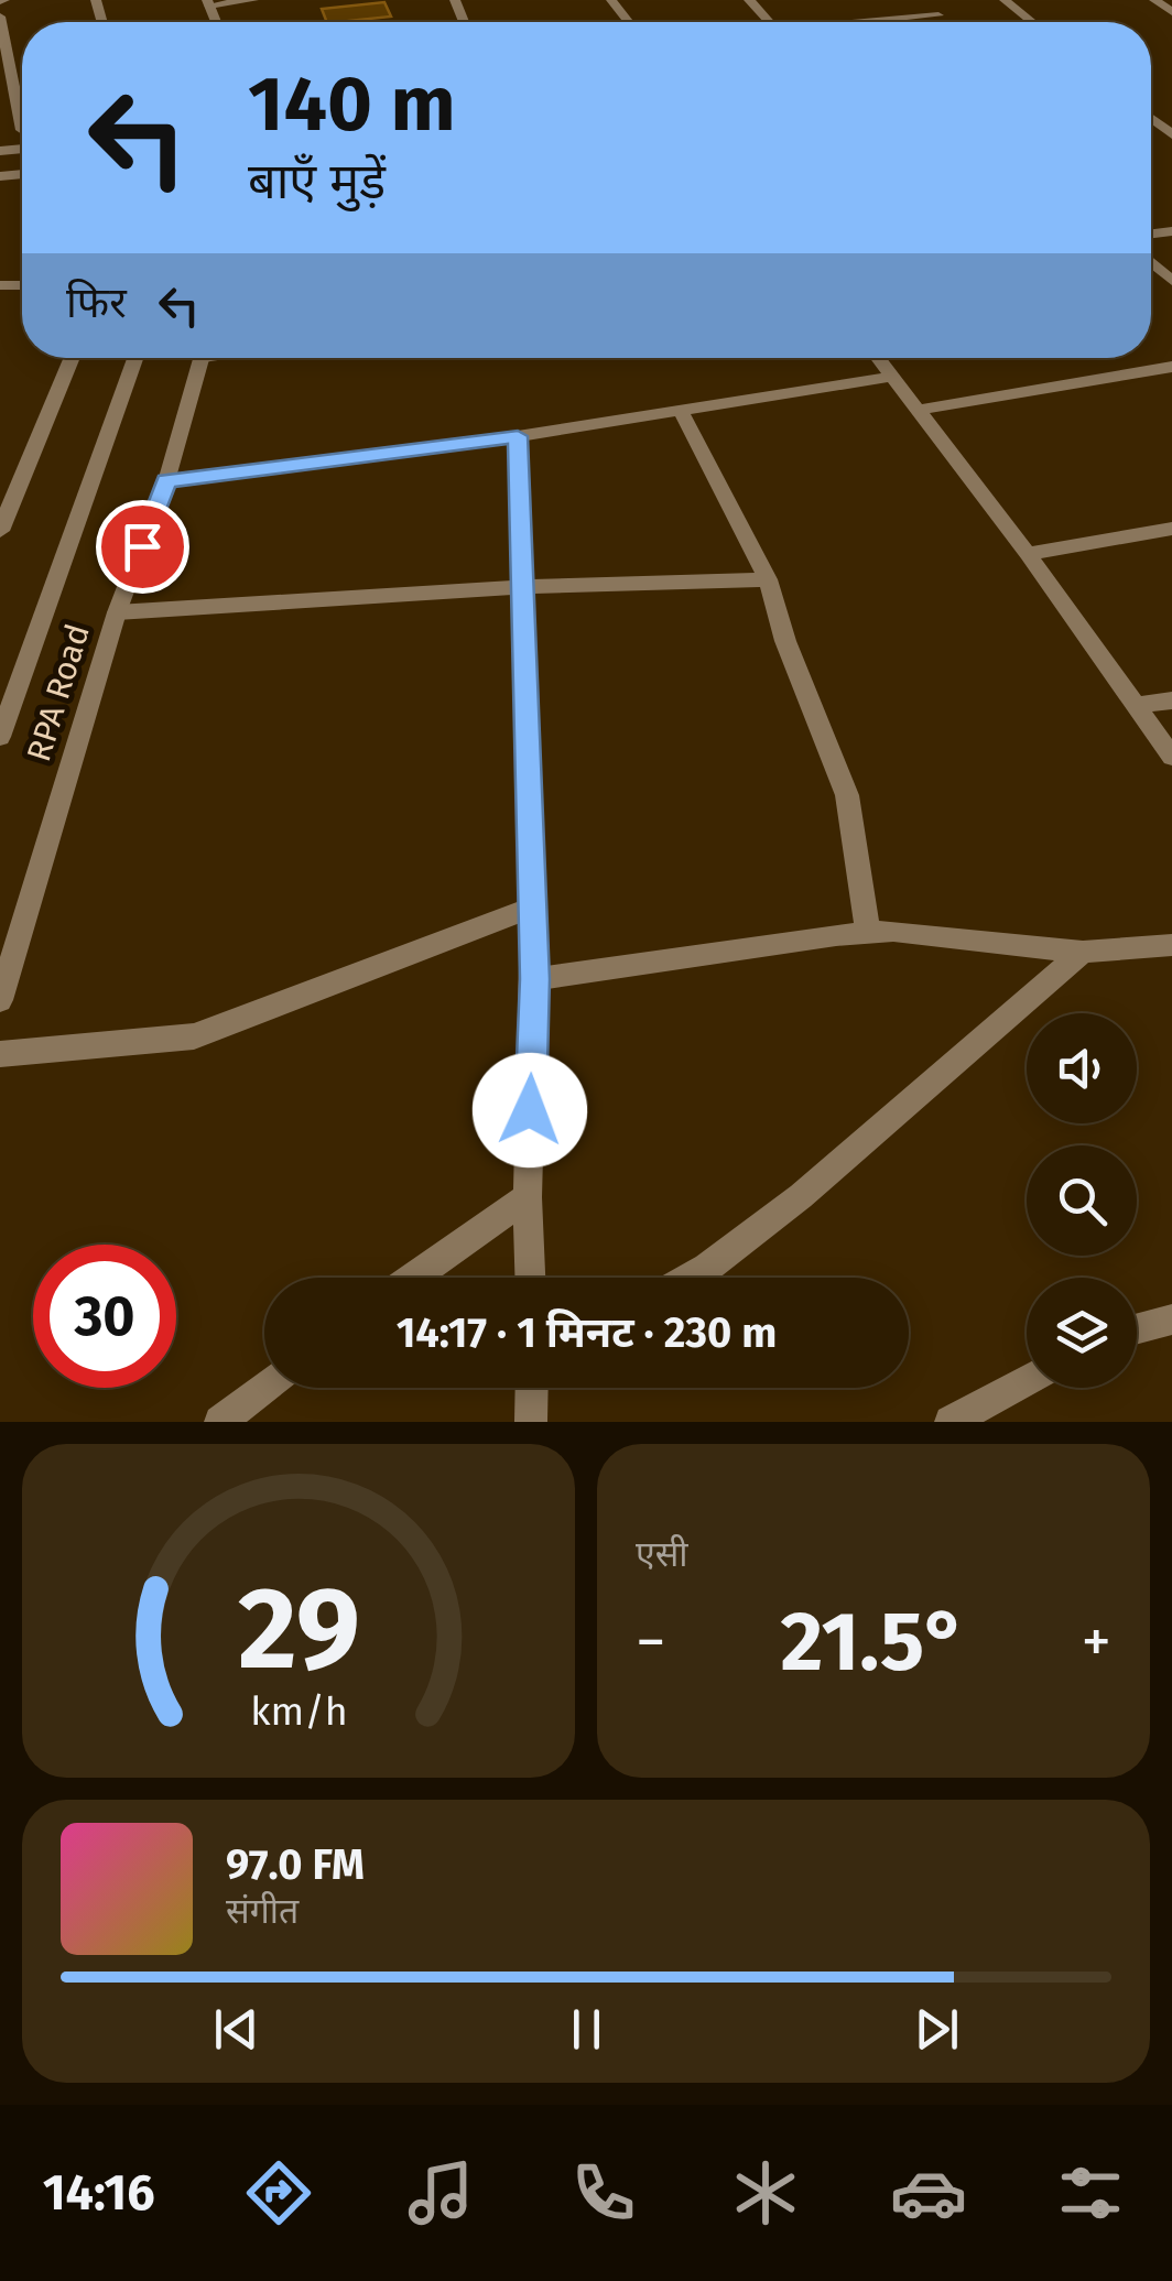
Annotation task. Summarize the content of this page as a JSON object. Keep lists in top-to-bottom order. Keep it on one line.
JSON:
{"streets":{"street":["RPA Road"]},"page":{"turn":["140 m","बाएँ मुड़ें"],"then":"फिर","limit":"30","trip":"14:17 · 1 मिनट · 230 m","tile":"एसी","heat":["−","21.5°","+"],"song":["97.0 FM","संगीत"],"tabs":"14:16","gauge":["29","km/h"]}}
